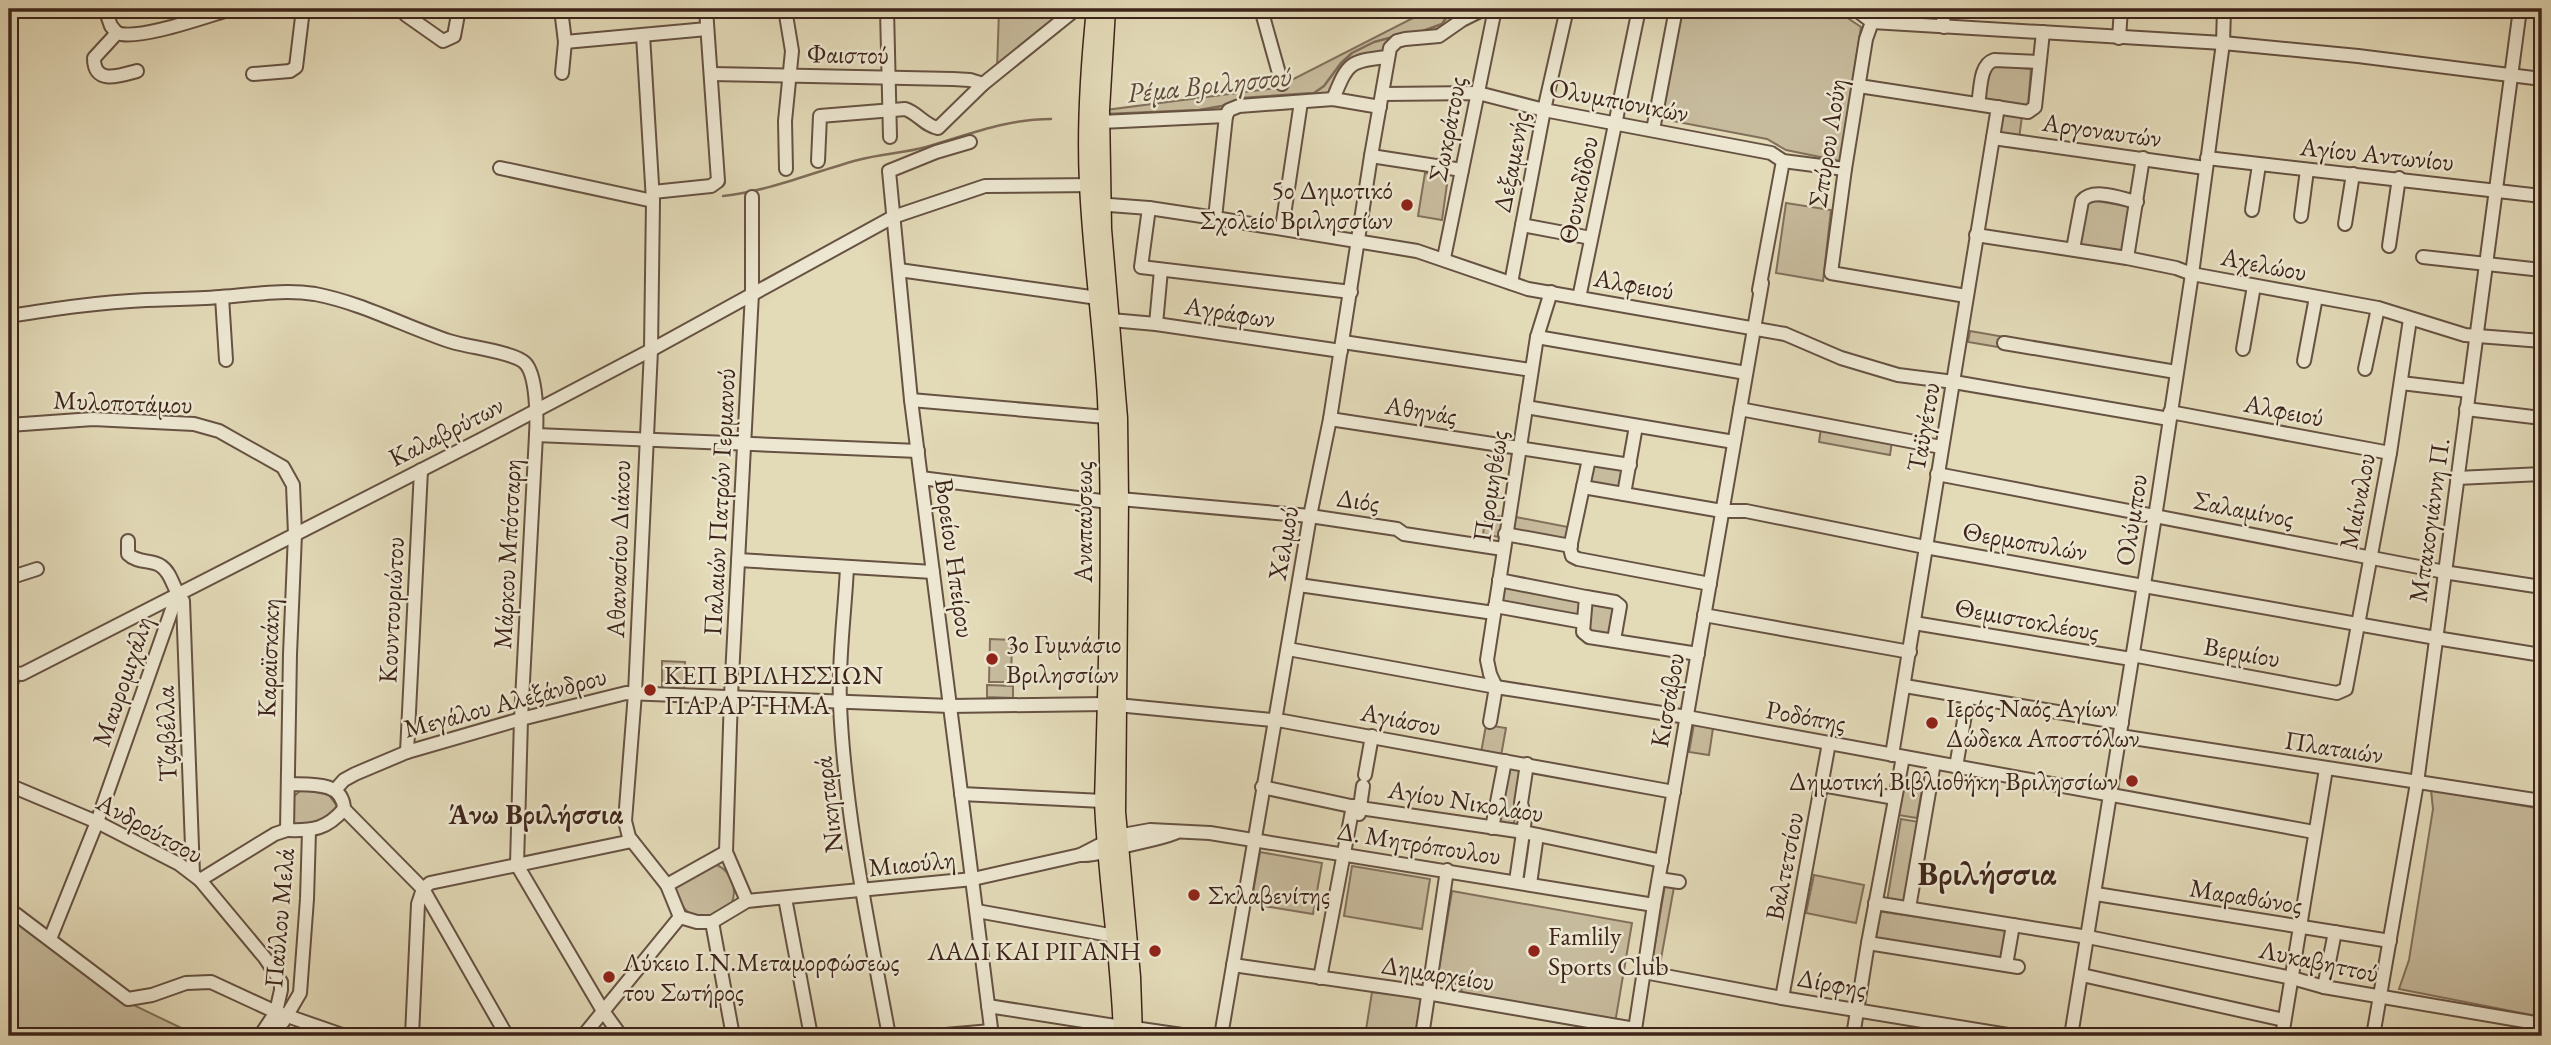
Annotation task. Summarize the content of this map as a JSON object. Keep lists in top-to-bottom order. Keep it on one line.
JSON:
{"streets":{"main road":["Αναπαύσεως"],"street":["Φαιστού","Ολυμπιονικών","Σωκράτους","Αργοναυτών","Σπύρου Λούη","Αγίου Αντωνίου","Δεξαμενής","Θουκιδίδου","Αχελώου","Αλφειού","Αγράφων","Μυλοποτάμου","Αθηνάς","Ταϋγέτου","Καλαβρύτων","Προμηθέως","Διός","Μαίναλου","Παλαιών Πατρών Γερμανού","Σαλαμίνος","Ολύμπου","Μπακογιάννη Π.","Θερμοπυλών","Χελμού","Αθανασίου Διάκου","Μάρκου Μπότσαρη","Βορείου Ηπείρου","Κουντουριώτου","Θεμιστοκλέους","Βερμίου","Καραϊσκάκη","Μαυρομιχάλη","Κισσάβου","Μεγάλου Αλεξάνδρου","Ροδόπης","Αγιάσου","Τζαβέλλα","Πλαταιών","Αγίου Νικολάου","Νικηταρά","Ανδρούτσου","Δ. Μητρόπουλου","Μιαούλη","Βαλτετσίου","Μαραθώνος","Παύλου Μελά","Λυκαβηττού","Δημαρχείου","Δίρφης"]},"crossings":[["Ολυμπιονικών","Σωκράτους"],["Ολυμπιονικών","Σπύρου Λούη"],["Ολυμπιονικών","Δεξαμενής"],["Ολυμπιονικών","Θουκιδίδου"],["Ολυμπιονικών","Αναπαύσεως"],["Ολυμπιονικών","Χελμού"],["Ολυμπιονικών","Κισσάβου"],["Σωκράτους","Αλφειού"],["Αργοναυτών","Αγίου Αντωνίου"],["Αργοναυτών","Ταϋγέτου"],["Αργοναυτών","Ολύμπου"],["Σπύρου Λούη","Ταϋγέτου"],["Αγίου Αντωνίου","Ολύμπου"],["Αγίου Αντωνίου","Μπακογιάννη Π."],["Δεξαμενής","Αλφειού"],["Θουκιδίδου","Αλφειού"],["Αχελώου","Ταϋγέτου"],["Αχελώου","Μαίναλου"],["Αχελώου","Ολύμπου"],["Αχελώου","Μπακογιάννη Π."],["Αλφειού","Ταϋγέτου"],["Αλφειού","Καλαβρύτων"],["Αλφειού","Προμηθέως"],["Αλφειού","Μαίναλου"],["Αλφειού","Ολύμπου"],["Αλφειού","Αναπαύσεως"],["Αλφειού","Χελμού"],["Αλφειού","Βορείου Ηπείρου"],["Αλφειού","Κισσάβου"],["Αγράφων","Προμηθέως"],["Αγράφων","Αναπαύσεως"],["Αγράφων","Χελμού"],["Μυλοποτάμου","Καλαβρύτων"],["Μυλοποτάμου","Καραϊσκάκη"],["Αθηνάς","Προμηθέως"],["Αθηνάς","Χελμού"],["Ταϋγέτου","Σαλαμίνος"],["Ταϋγέτου","Θερμοπυλών"],["Ταϋγέτου","Θεμιστοκλέους"],["Ταϋγέτου","Ροδόπης"],["Ταϋγέτου","Πλαταιών"],["Ταϋγέτου","Λυκαβηττού"],["Ταϋγέτου","Δίρφης"],["Καλαβρύτων","Παλαιών Πατρών Γερμανού"],["Καλαβρύτων","Αθανασίου Διάκου"],["Καλαβρύτων","Μάρκου Μπότσαρη"],["Καλαβρύτων","Βορείου Ηπείρου"],["Καλαβρύτων","Κουντουριώτου"],["Καλαβρύτων","Καραϊσκάκη"],["Καλαβρύτων","Μαυρομιχάλη"],["Καλαβρύτων","Τζαβέλλα"],["Προμηθέως","Διός"],["Προμηθέως","Ροδόπης"],["Διός","Αναπαύσεως"],["Διός","Χελμού"],["Διός","Βορείου Ηπείρου"],["Μαίναλου","Σαλαμίνος"],["Μαίναλου","Θερμοπυλών"],["Μαίναλου","Βερμίου"],["Παλαιών Πατρών Γερμανού","Μεγάλου Αλεξάνδρου"],["Σαλαμίνος","Ολύμπου"],["Σαλαμίνος","Μπακογιάννη Π."],["Ολύμπου","Θερμοπυλών"],["Ολύμπου","Θεμιστοκλέους"],["Ολύμπου","Βερμίου"],["Ολύμπου","Ροδόπης"],["Ολύμπου","Πλαταιών"],["Ολύμπου","Μαραθώνος"],["Ολύμπου","Λυκαβηττού"],["Μπακογιάννη Π.","Θερμοπυλών"],["Μπακογιάννη Π.","Πλαταιών"],["Μπακογιάννη Π.","Μαραθώνος"],["Μπακογιάννη Π.","Λυκαβηττού"],["Αναπαύσεως","Αγιάσου"],["Αναπαύσεως","Δ. Μητρόπουλου"],["Αναπαύσεως","Μιαούλη"],["Θερμοπυλών","Κισσάβου"],["Χελμού","Ροδόπης"],["Χελμού","Αγιάσου"],["Χελμού","Αγίου Νικολάου"],["Χελμού","Δ. Μητρόπουλου"],["Χελμού","Δημαρχείου"],["Αθανασίου Διάκου","Μεγάλου Αλεξάνδρου"],["Μάρκου Μπότσαρη","Μεγάλου Αλεξάνδρου"],["Βορείου Ηπείρου","Μεγάλου Αλεξάνδρου"],["Βορείου Ηπείρου","Αγιάσου"],["Βορείου Ηπείρου","Μιαούλη"],["Κουντουριώτου","Μεγάλου Αλεξάνδρου"],["Θεμιστοκλέους","Βερμίου"],["Μαυρομιχάλη","Τζαβέλλα"],["Μαυρομιχάλη","Ανδρούτσου"],["Κισσάβου","Ροδόπης"],["Κισσάβου","Αγιάσου"],["Κισσάβου","Αγίου Νικολάου"],["Κισσάβου","Δ. Μητρόπουλου"],["Κισσάβου","Δημαρχείου"],["Κισσάβου","Δίρφης"],["Μεγάλου Αλεξάνδρου","Αγιάσου"],["Μεγάλου Αλεξάνδρου","Νικηταρά"],["Ροδόπης","Βαλτετσίου"],["Τζαβέλλα","Ανδρούτσου"],["Νικηταρά","Μιαούλη"],["Ανδρούτσου","Παύλου Μελά"],["Δ. Μητρόπουλου","Μιαούλη"],["Βαλτετσίου","Δίρφης"]],"districts":["Άνω Βριλήσσια","Βριλήσσια"],"water":["Ρέμα Βριλησσού"],"places":["5ο Δημοτικό Σχολείο Βριλησσίων","3ο Γυμνάσιο Βριλησσίων","ΚΕΠ ΒΡΙΛΗΣΣΙΩΝ ΠΑΡΑΡΤΗΜΑ","Ιερός Ναός Αγίων Δώδεκα Αποστόλων","Δημοτική Βιβλιοθήκη Βριλησσίων","Σκλαβενίτης","ΛΑΔΙ ΚΑΙ ΡΙΓΑΝΗ","Famlily Sports Club","Λύκειο Ι.Ν.Μεταμορφώσεως του Σωτήρος"]}
